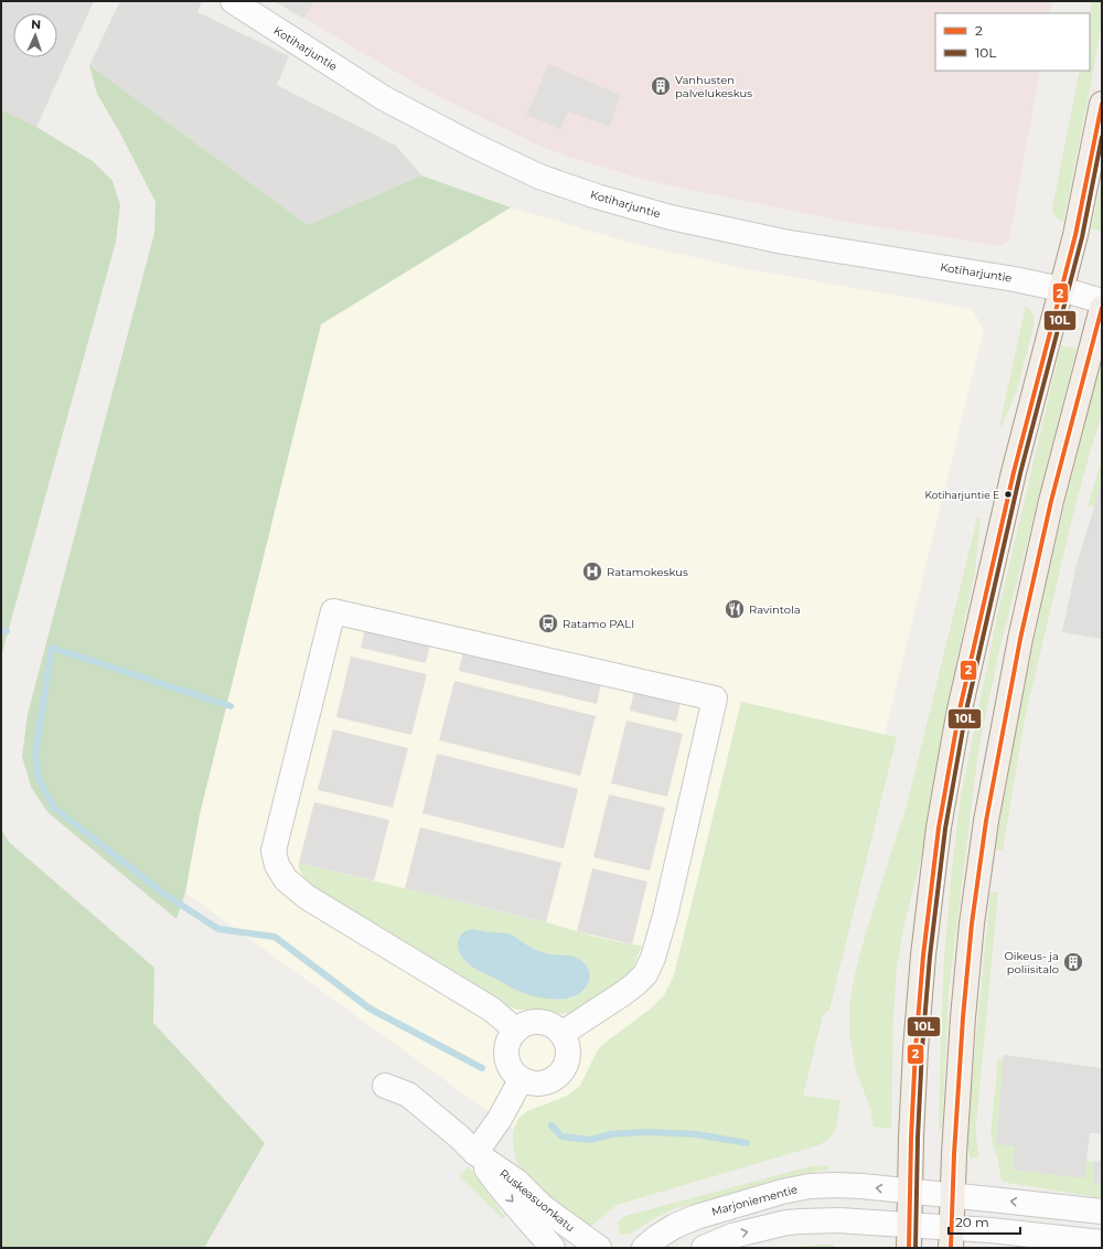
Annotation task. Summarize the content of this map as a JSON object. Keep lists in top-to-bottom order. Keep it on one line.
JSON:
{"streets":{"street":["Kotiharjuntie","Ruskeasuonkatu","Marjoniementie"]},"places":{"building":["Vanhusten palvelukeskus","Oikeus- ja poliisitalo"],"other":["Kotiharjuntie E"],"hospital":["Ratamokeskus"],"restaurant":["Ravintola"],"bus stop":["Ratamo PALI"]},"lines":["transit line 2","transit line 10L"],"legend":["2","10L"],"scale_bar":"20 m","north":"top"}
